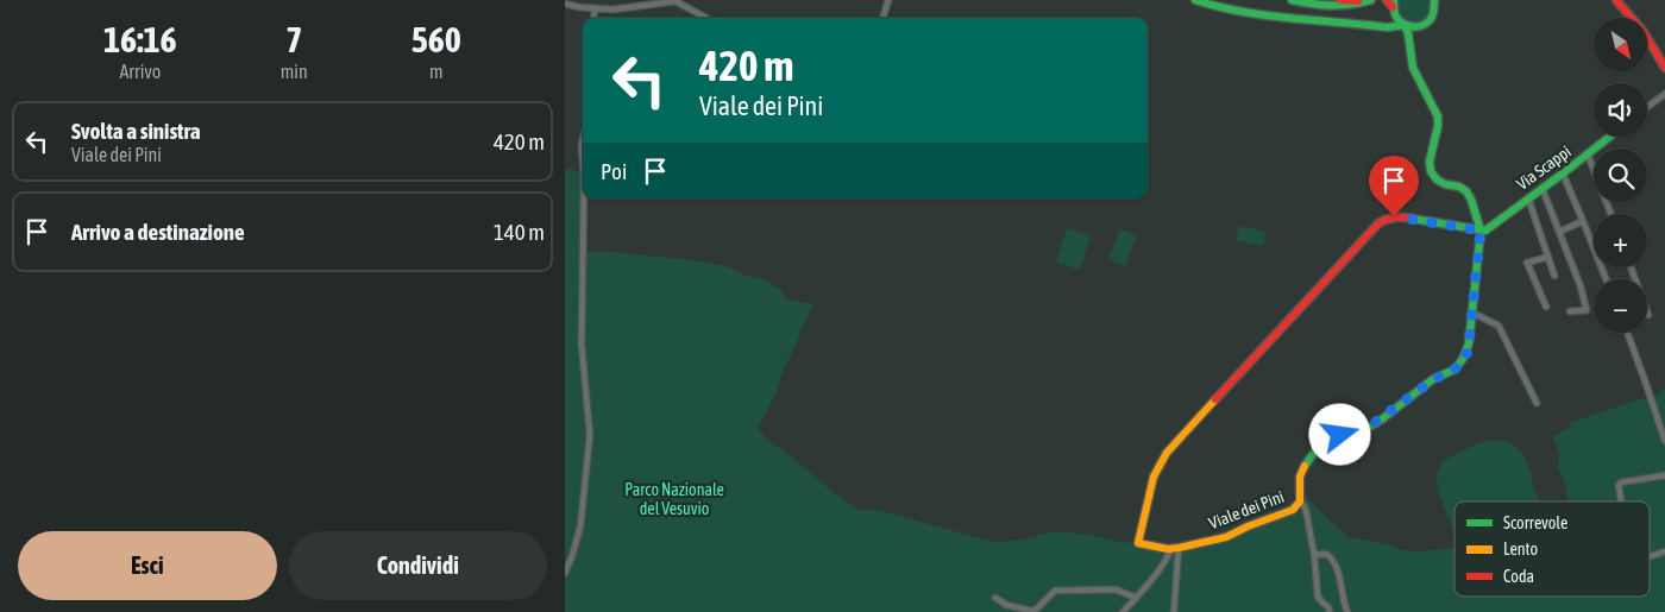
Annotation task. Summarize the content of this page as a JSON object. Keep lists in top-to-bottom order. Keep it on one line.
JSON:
{"streets":{"main road":["Via Scappi","Viale dei Pini"]},"crossings":[["Via Scappi","Viale dei Pini"]],"parks":["Parco Nazionale del Vesuvio"],"legend":["Scorrevole","Lento","Coda"],"north":"bottom right","page":{"eta":["16:16","Arrivo","7","min","560","m"],"map_buttons":["+","−"],"turn":["420 m","Viale dei Pini"],"list":[{"name":"Svolta a sinistra","note":"Viale dei Pini","value":"420 m"},{"name":"Arrivo a destinazione","value":"140 m"}],"then":"Poi","buttons":["Esci","Condividi"]}}
